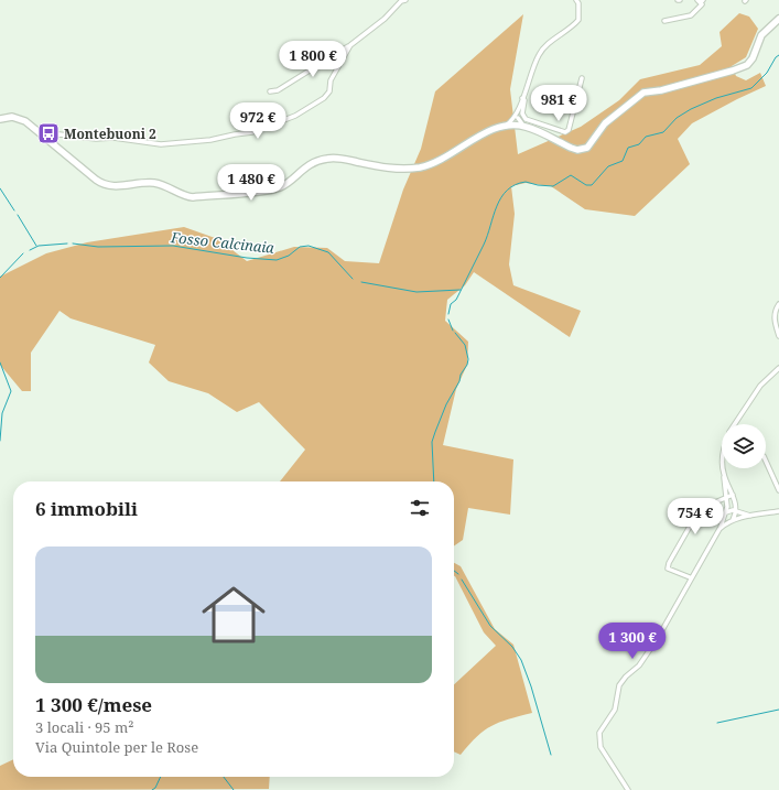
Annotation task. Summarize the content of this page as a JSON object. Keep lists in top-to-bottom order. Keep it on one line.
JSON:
{"water":["Fosso Calcinaia"],"places":{"bus stop":["Montebuoni 2"]},"page":{"price":["1 800 €","981 €","972 €","1 480 €","754 €","1 300 €"],"heading":"6 immobili","list":[{"name":"1 300 €/mese","note":"3 locali · 95 m² · Via Quintole per le Rose"}]}}
